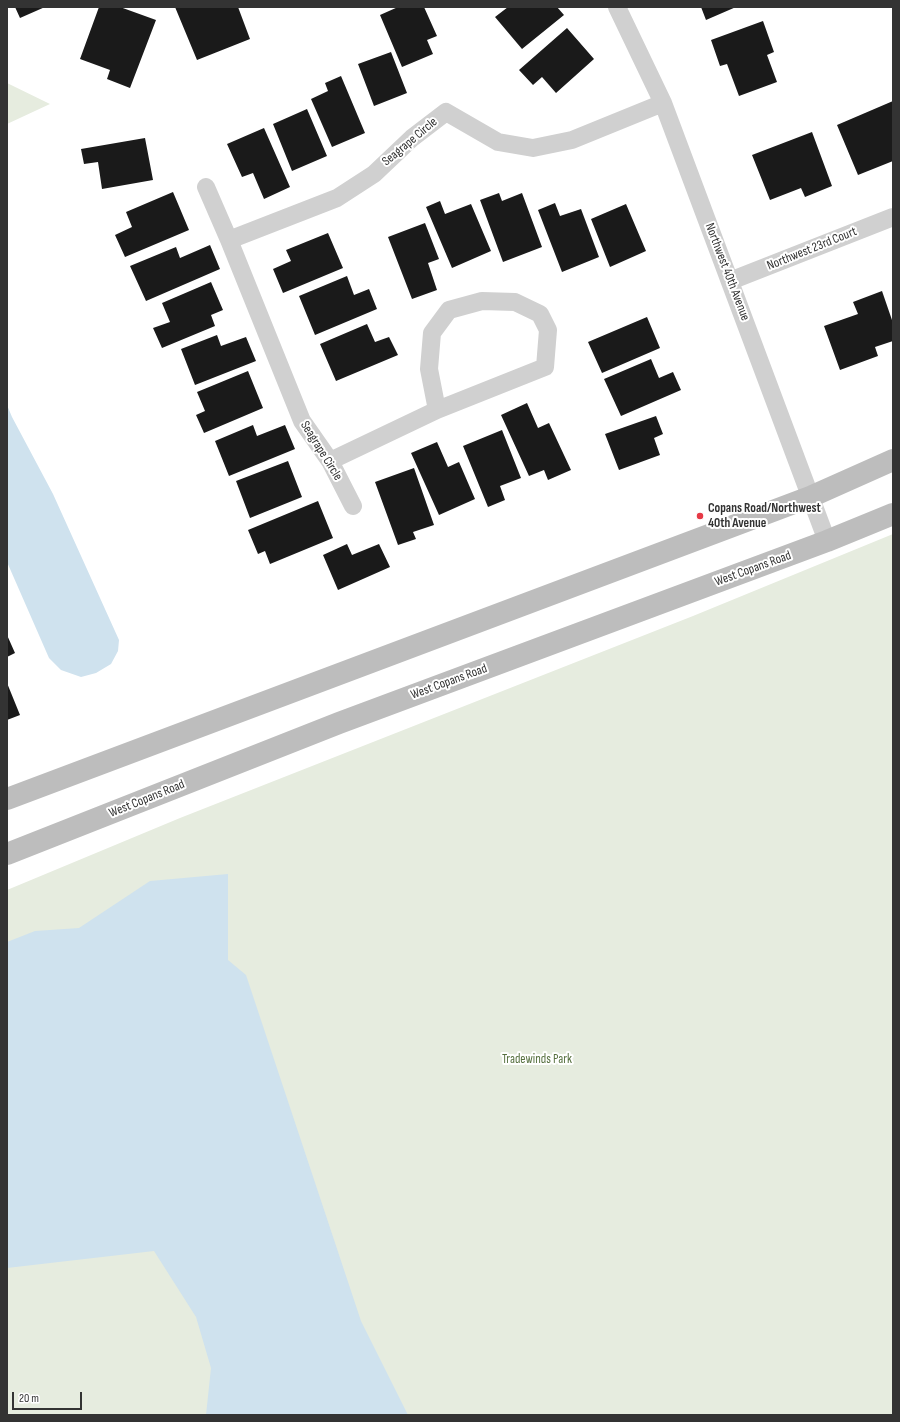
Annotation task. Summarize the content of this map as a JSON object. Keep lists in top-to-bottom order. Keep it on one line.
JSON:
{"streets":{"main road":["West Copans Road"],"street":["Seagrape Circle","Northwest 23rd Court","Northwest 40th Avenue"]},"crossings":[["Seagrape Circle","Northwest 40th Avenue"],["Northwest 23rd Court","Northwest 40th Avenue"],["Northwest 40th Avenue","West Copans Road"]],"parks":["Tradewinds Park"],"places":["Copans Road/Northwest 40th Avenue"],"scale_bar":"20 m"}
